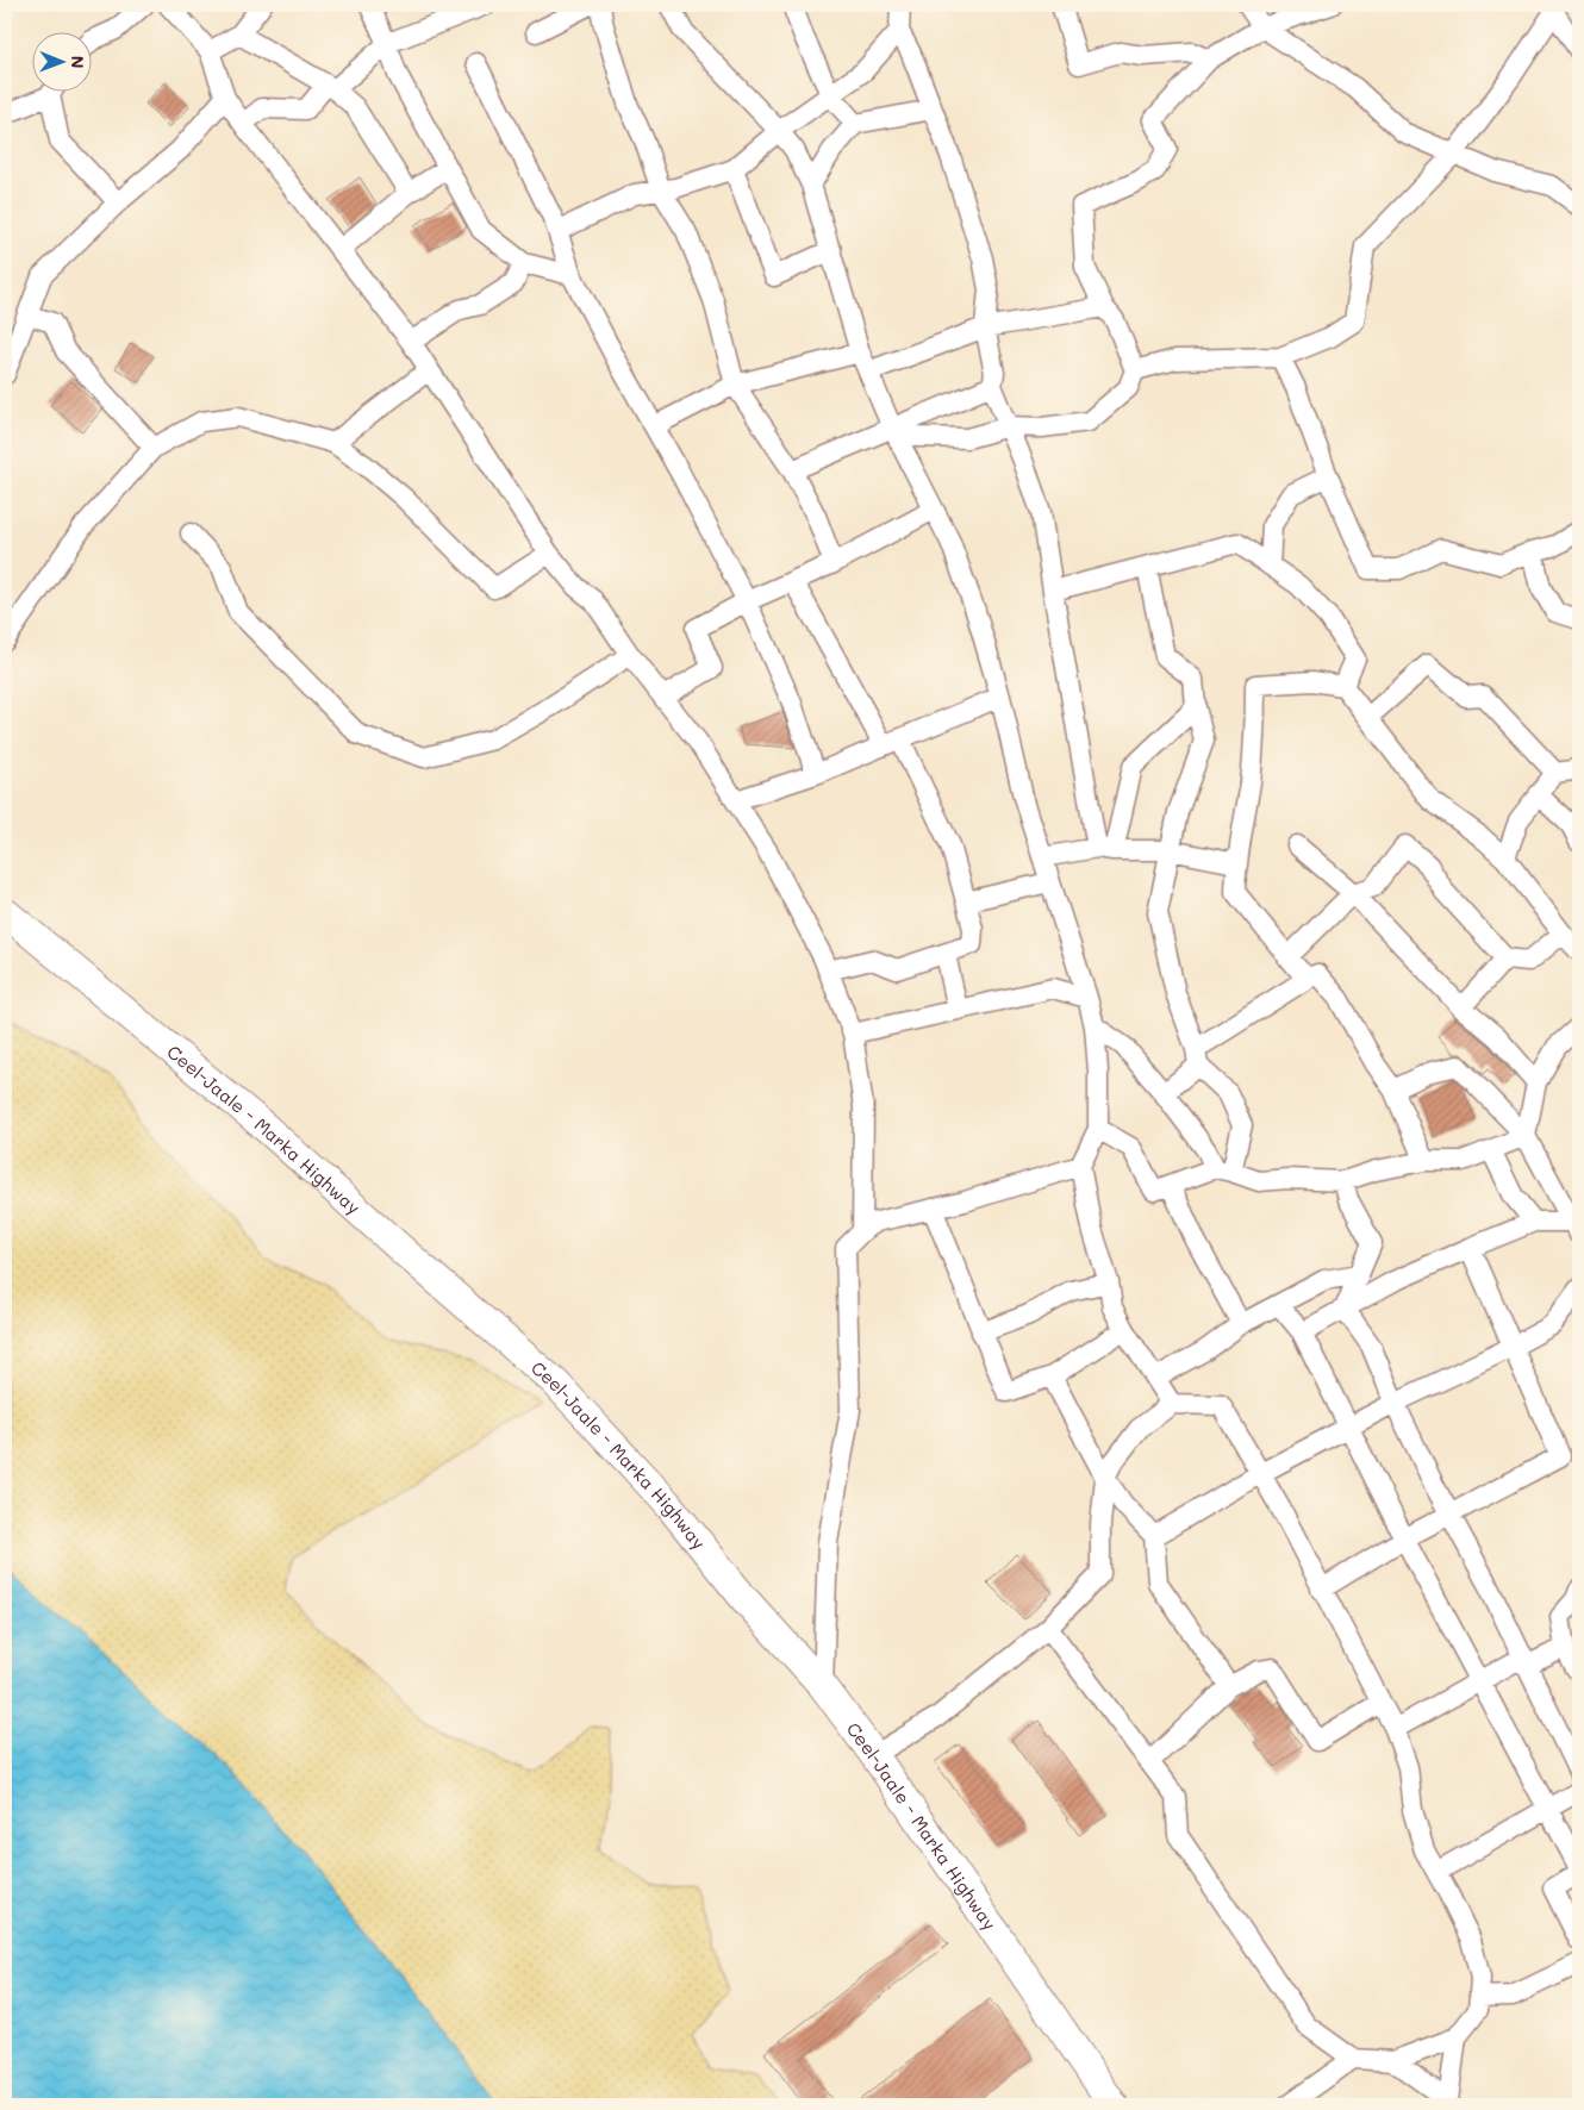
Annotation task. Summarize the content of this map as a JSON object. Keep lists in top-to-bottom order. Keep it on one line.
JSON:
{"streets":{"street":["Ceel-Jaale - Marka Highway"]},"north":"right"}
